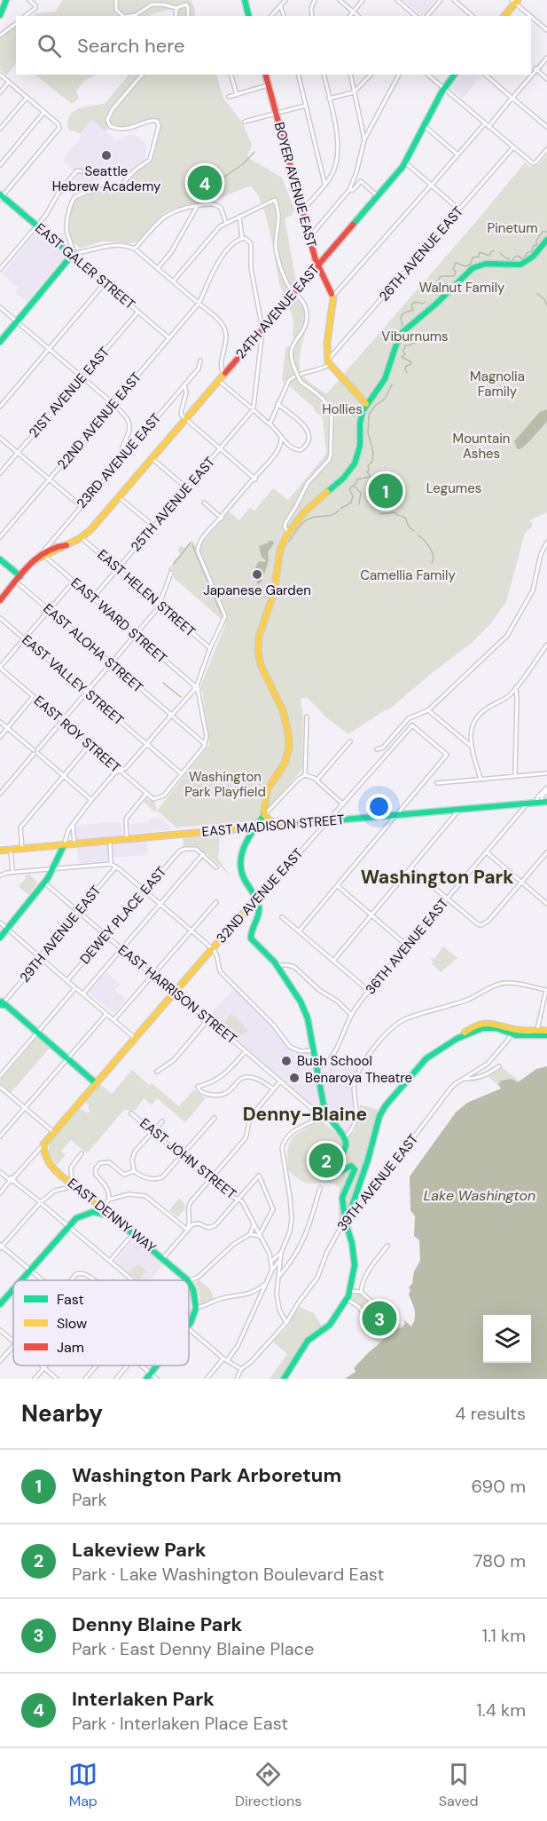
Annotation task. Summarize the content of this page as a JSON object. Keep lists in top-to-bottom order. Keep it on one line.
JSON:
{"streets":{"main road":["BOYER AVENUE EAST","EAST GALER STREET","24TH AVENUE EAST","23RD AVENUE EAST","EAST ALOHA STREET","EAST MADISON STREET","32ND AVENUE EAST","EAST DENNY WAY"],"street":["26TH AVENUE EAST","21ST AVENUE EAST","22ND AVENUE EAST","25TH AVENUE EAST","EAST HELEN STREET","EAST WARD STREET","EAST VALLEY STREET","EAST ROY STREET","DEWEY PLACE EAST","29TH AVENUE EAST","36TH AVENUE EAST","EAST HARRISON STREET","EAST JOHN STREET","39TH AVENUE EAST"]},"crossings":[["BOYER AVENUE EAST","24TH AVENUE EAST"],["EAST GALER STREET","21ST AVENUE EAST"],["EAST GALER STREET","22ND AVENUE EAST"],["24TH AVENUE EAST","EAST HELEN STREET"],["23RD AVENUE EAST","EAST WARD STREET"],["23RD AVENUE EAST","EAST ALOHA STREET"],["25TH AVENUE EAST","EAST HELEN STREET"],["25TH AVENUE EAST","EAST WARD STREET"],["EAST VALLEY STREET","EAST ROY STREET"],["EAST MADISON STREET","32ND AVENUE EAST"],["EAST MADISON STREET","36TH AVENUE EAST"],["32ND AVENUE EAST","EAST HARRISON STREET"],["32ND AVENUE EAST","EAST DENNY WAY"],["DEWEY PLACE EAST","EAST HARRISON STREET"],["29TH AVENUE EAST","EAST HARRISON STREET"]],"districts":["Washington Park","Denny-Blaine"],"water":["Lake Washington"],"parks":["Pinetum","Walnut Family","Viburnums","Magnolia Family","Hollies","Mountain Ashes","Legumes","Camellia Family","Washington Park Playfield"],"places":["Seattle Hebrew Academy","Japanese Garden","Bush School","Benaroya Theatre"],"legend":["Fast","Slow","Jam"],"page":{"search":"Search here","pins":["4","1","2","3"],"heading":["Nearby","4 results"],"list":[{"mark":"1","name":"Washington Park Arboretum","note":"Park","value":"690 m"},{"mark":"2","name":"Lakeview Park","note":"Park · Lake Washington Boulevard East","value":"780 m"},{"mark":"3","name":"Denny Blaine Park","note":"Park · East Denny Blaine Place","value":"1.1 km"},{"mark":"4","name":"Interlaken Park","note":"Park · Interlaken Place East","value":"1.4 km"}],"nav":["Map","Directions","Saved"]}}
